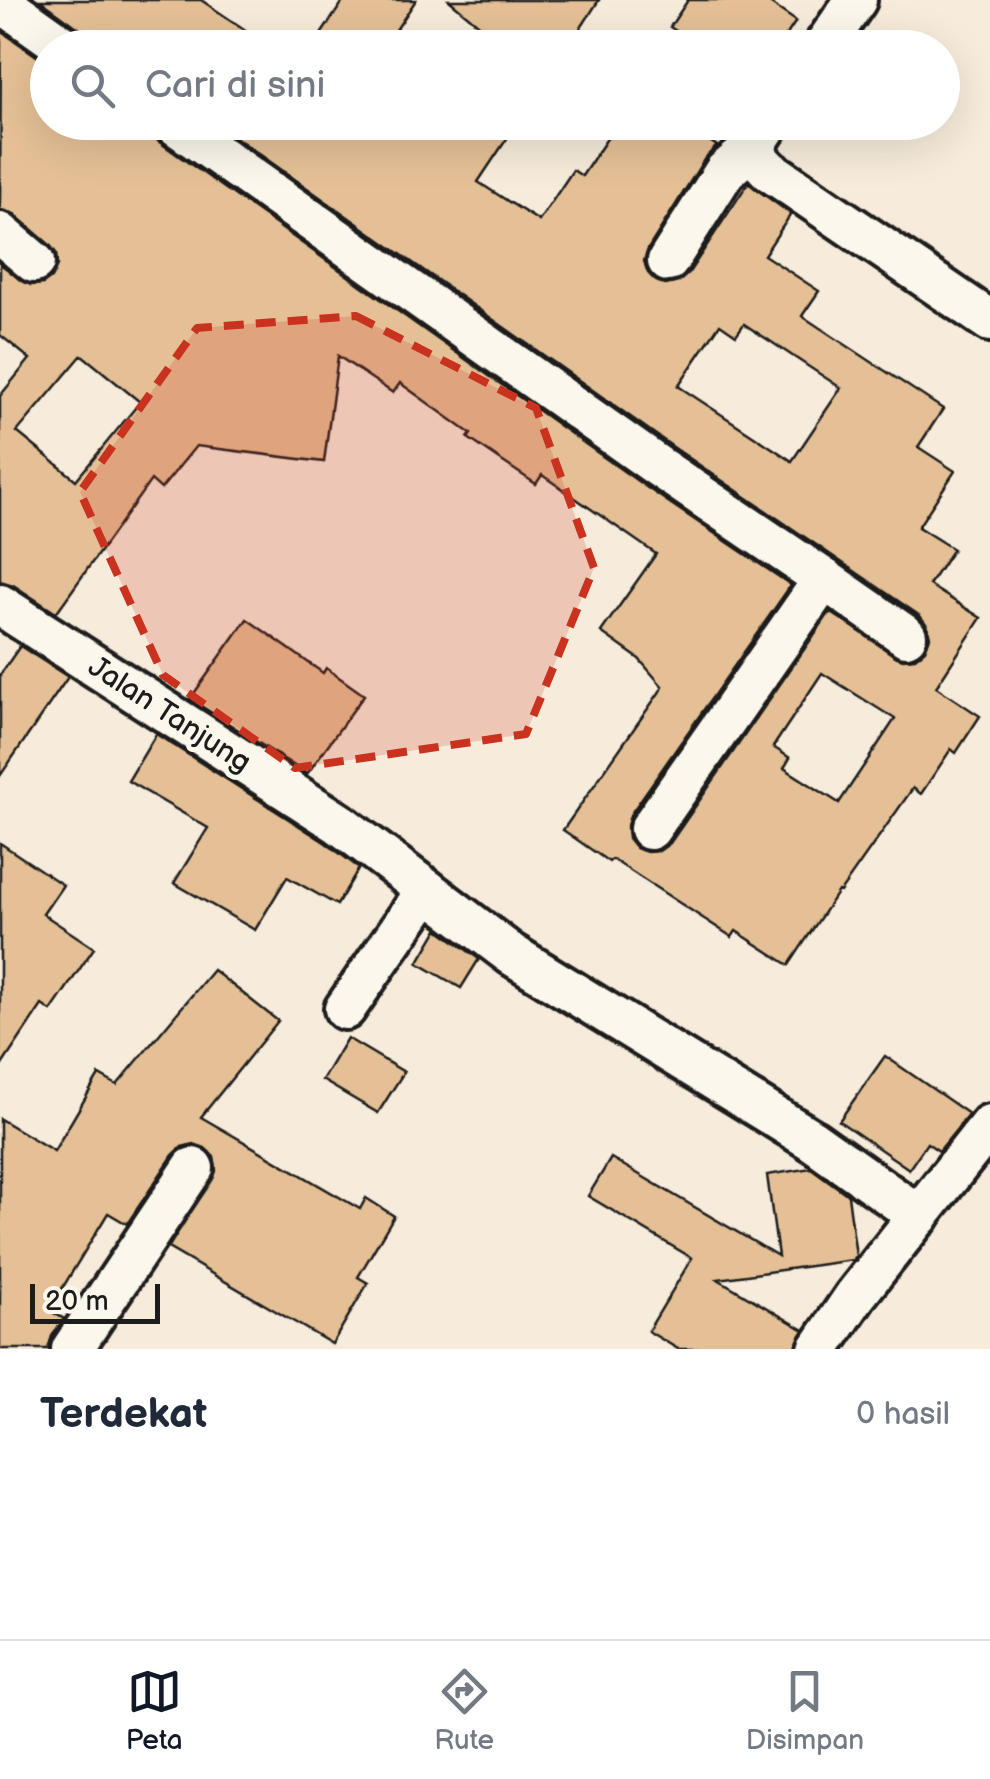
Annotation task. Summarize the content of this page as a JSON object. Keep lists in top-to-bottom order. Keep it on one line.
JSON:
{"streets":{"street":["Jalan Tanjung"]},"scale_bar":"20 m","page":{"search":"Cari di sini","scale":"20 m","heading":["Terdekat","0 hasil"],"nav":["Peta","Rute","Disimpan"]}}
